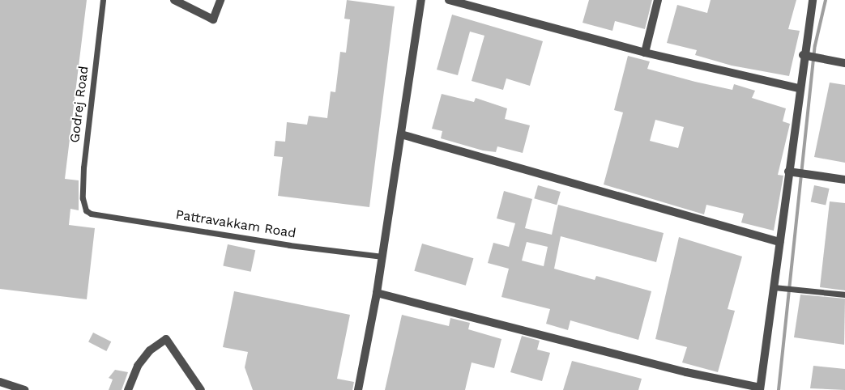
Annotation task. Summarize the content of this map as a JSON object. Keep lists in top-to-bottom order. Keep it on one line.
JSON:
{"streets":{"lane":["Godrej Road","Pattravakkam Road"]},"crossings":[["Godrej Road","Pattravakkam Road"]]}
